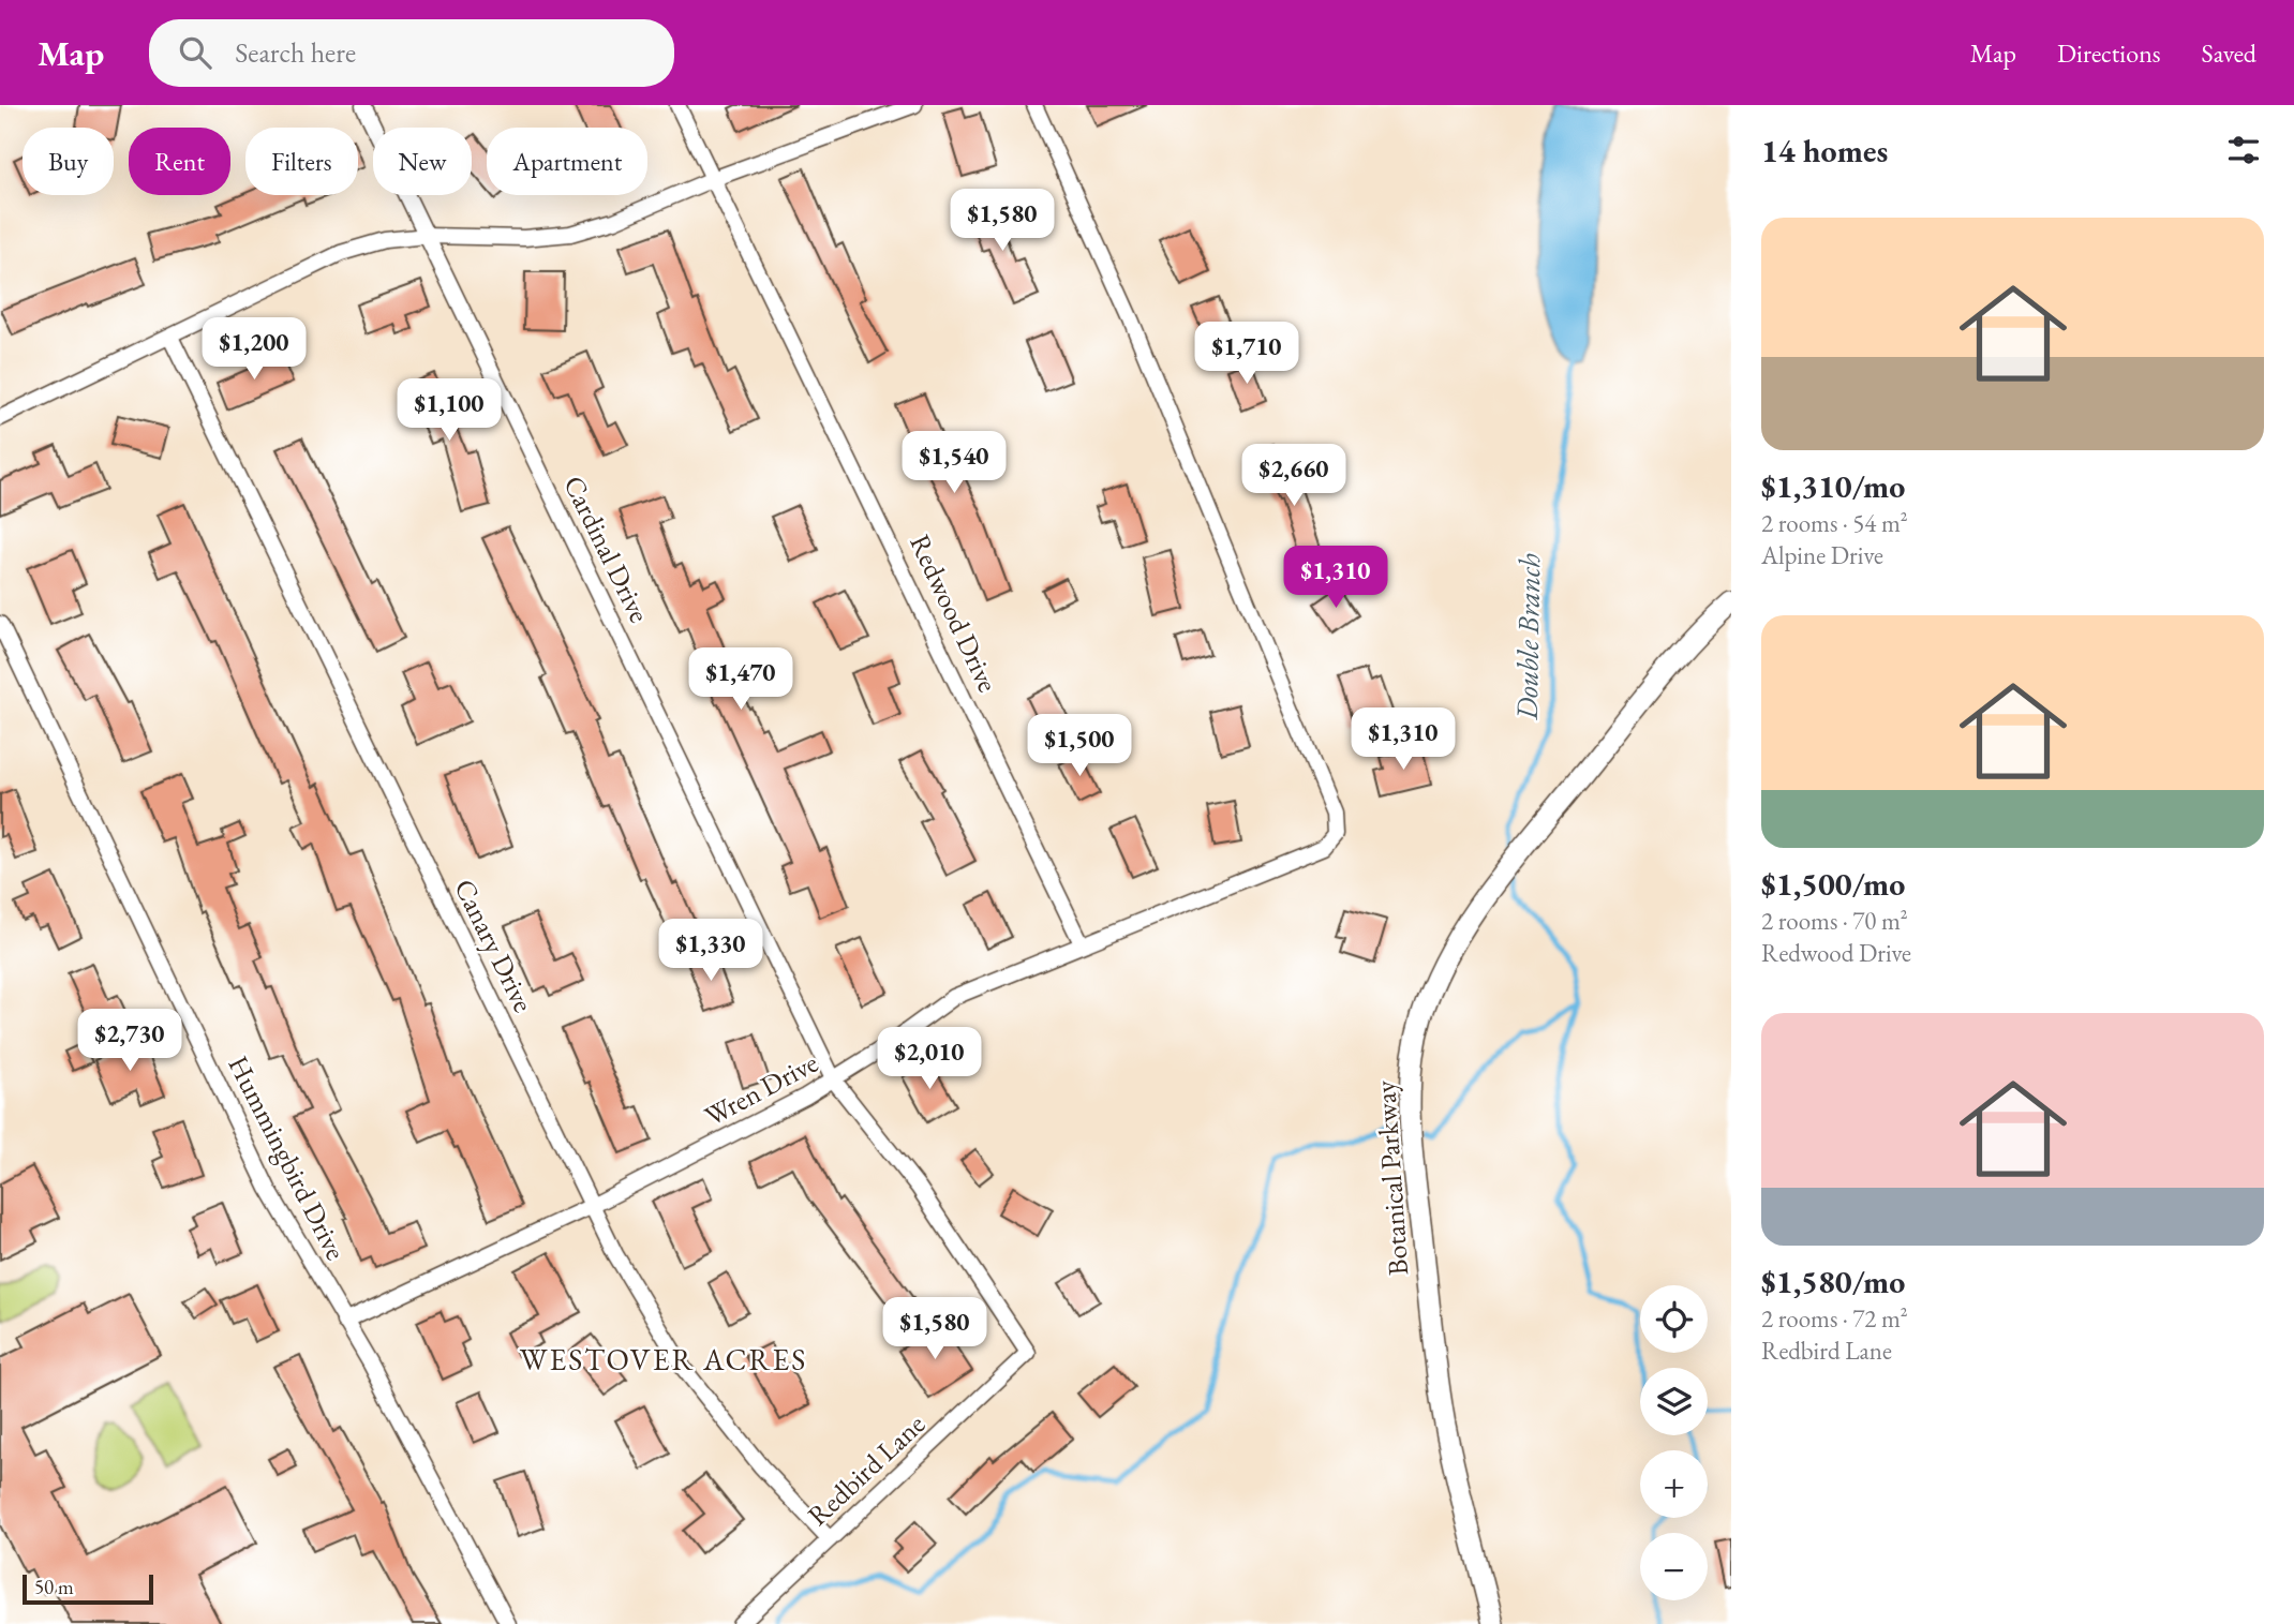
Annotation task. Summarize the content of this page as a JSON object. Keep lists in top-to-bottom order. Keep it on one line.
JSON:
{"streets":{"street":["Cardinal Drive","Redwood Drive","Canary Drive","Wren Drive","Hummingbird Drive","Botanical Parkway","Redbird Lane"]},"crossings":[["Cardinal Drive","Wren Drive"],["Cardinal Drive","Redbird Lane"],["Redwood Drive","Wren Drive"],["Canary Drive","Wren Drive"],["Canary Drive","Redbird Lane"],["Wren Drive","Hummingbird Drive"]],"districts":["WESTOVER ACRES"],"water":["Double Branch"],"scale_bar":"50 m","page":{"header":"Map","search":"Search here","nav":["Map","Directions","Saved"],"heading":"14 homes","chip":["Buy","Rent","Filters","New","Apartment"],"price":["$1,580","$1,200","$1,710","$1,100","$1,540","$2,660","$1,310","$1,470","$1,310","$1,500","$1,330","$2,730","$2,010","$1,580"],"list":[{"name":"$1,310/mo","note":"2 rooms · 54 m² · Alpine Drive"},{"name":"$1,500/mo","note":"2 rooms · 70 m² · Redwood Drive"},{"name":"$1,580/mo","note":"2 rooms · 72 m² · Redbird Lane"}],"map_buttons":["+","−"],"scale":"50 m"}}
